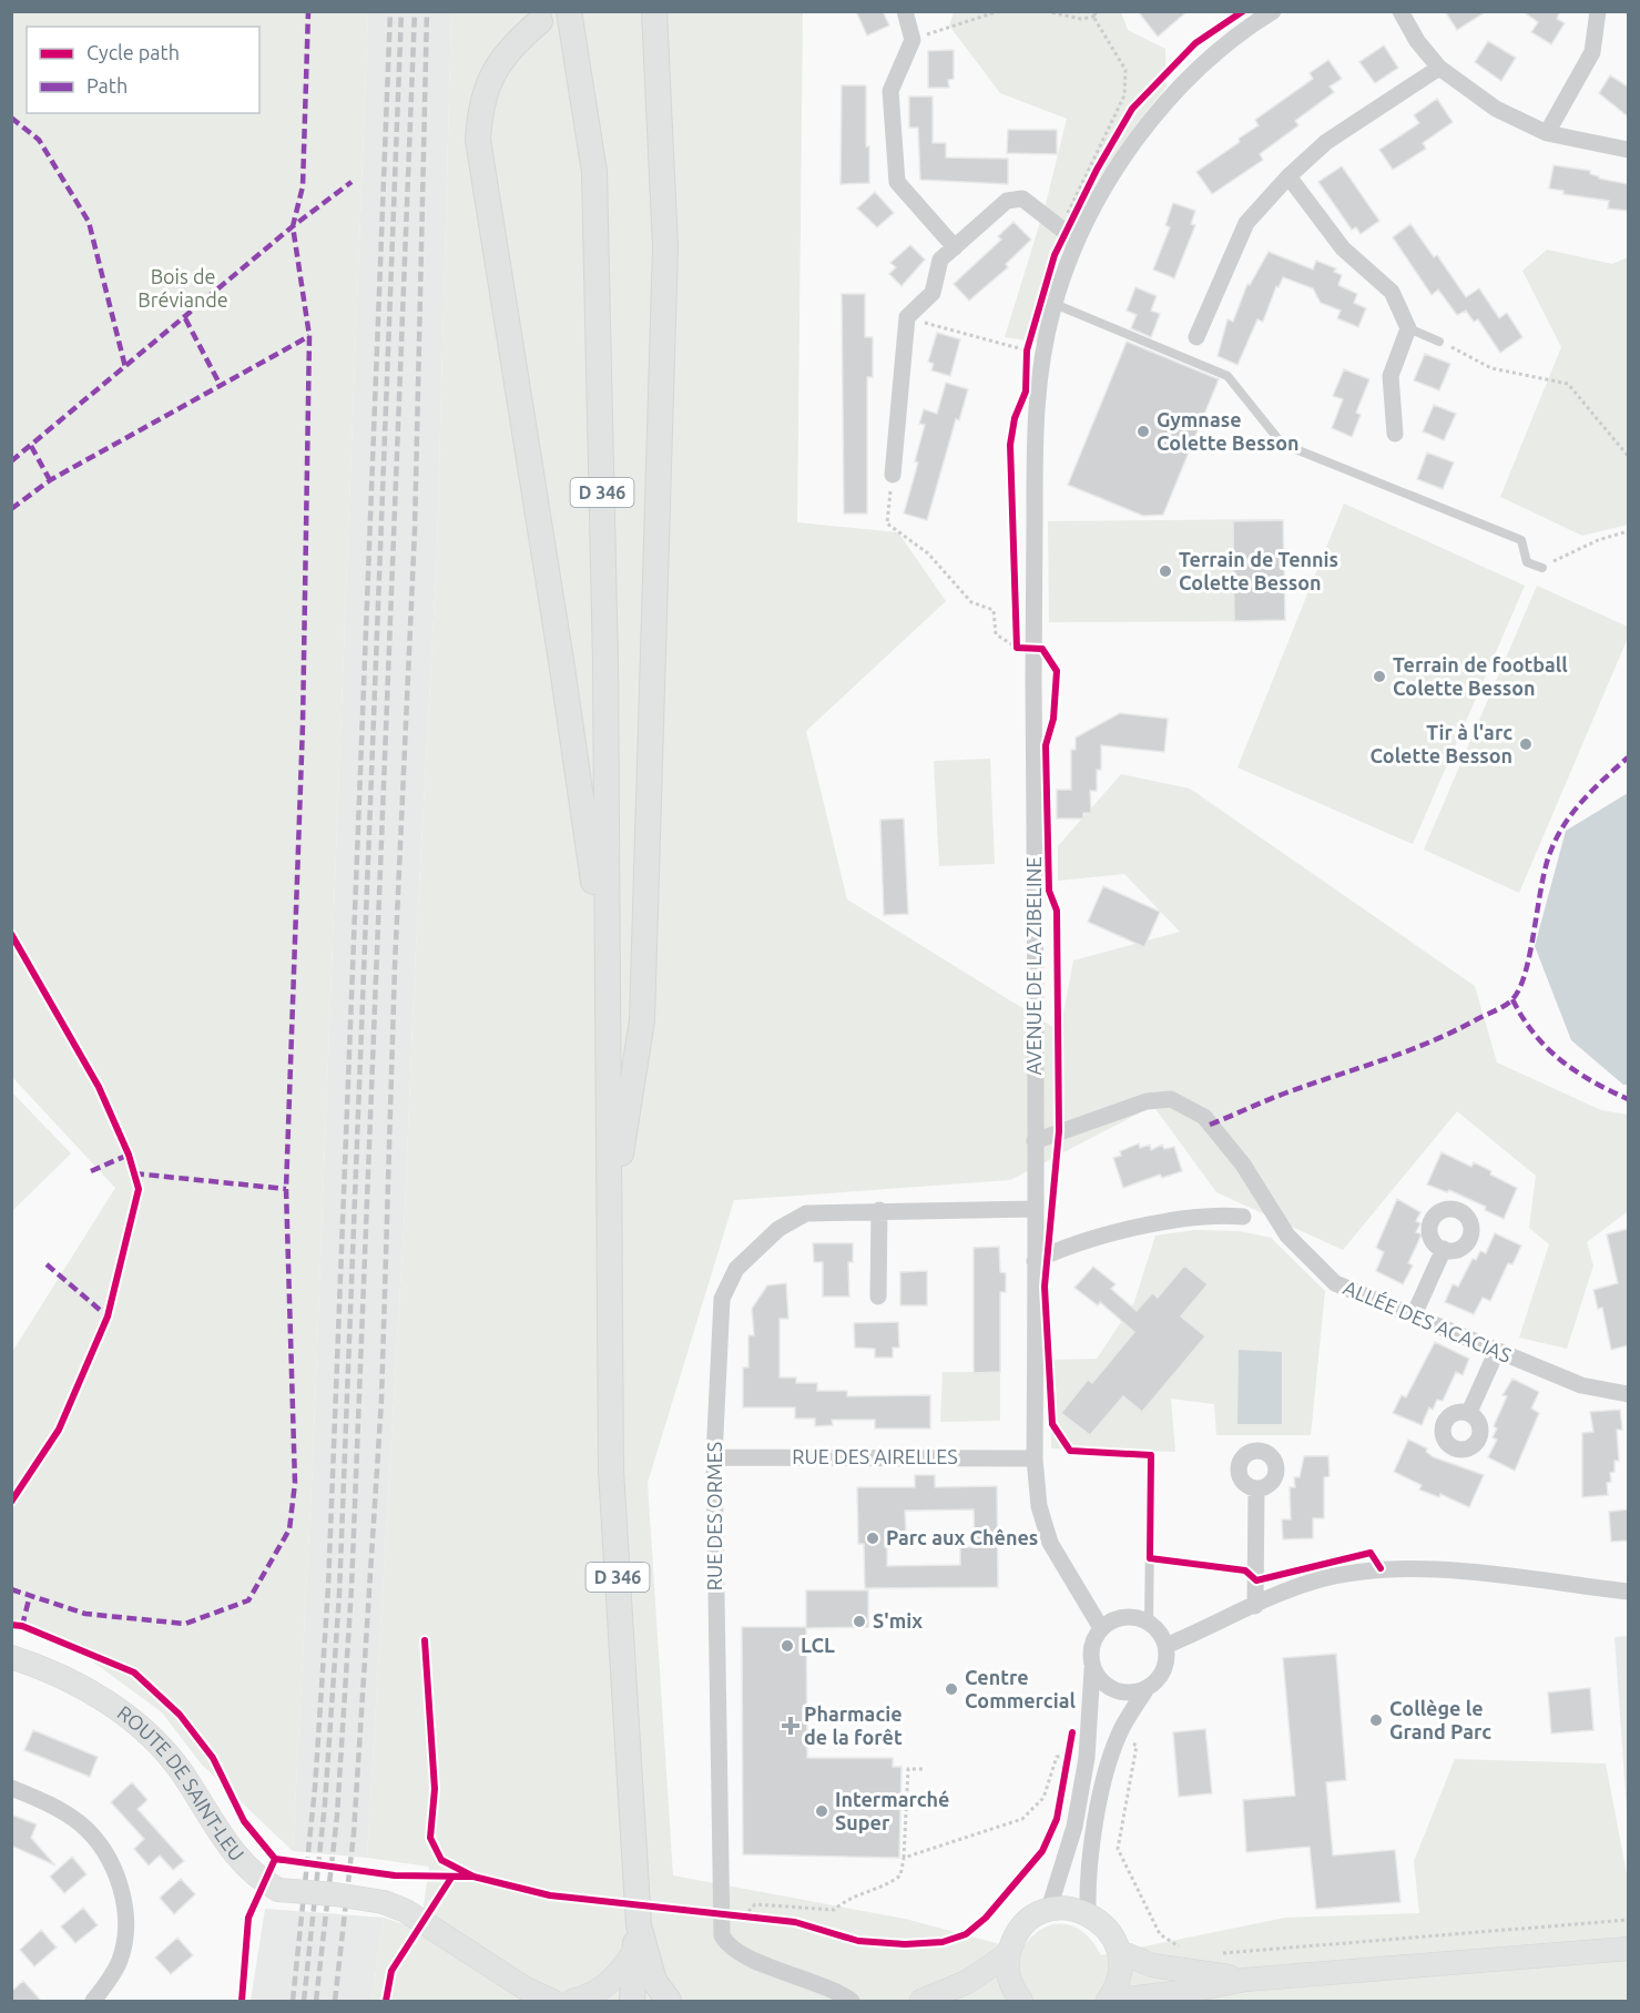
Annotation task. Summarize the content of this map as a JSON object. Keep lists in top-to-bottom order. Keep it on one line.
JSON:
{"streets":{"main road":["D 346","ROUTE DE SAINT-LEU"],"street":["AVENUE DE LA ZIBELINE","ALLÉE DES ACACIAS","RUE DES AIRELLES","RUE DES ORMES"]},"crossings":[["AVENUE DE LA ZIBELINE","ALLÉE DES ACACIAS"],["AVENUE DE LA ZIBELINE","RUE DES AIRELLES"],["AVENUE DE LA ZIBELINE","RUE DES ORMES"],["RUE DES AIRELLES","RUE DES ORMES"]],"parks":["Bois de Bréviande"],"places":{"other":["Gymnase Colette Besson","Terrain de Tennis Colette Besson","Terrain de football Colette Besson","Tir à l'arc Colette Besson","Parc aux Chênes","S'mix","LCL","Centre Commercial","Collège le Grand Parc","Intermarché Super"],"health":["Pharmacie de la forêt"]},"legend":["Cycle path","Path"]}
